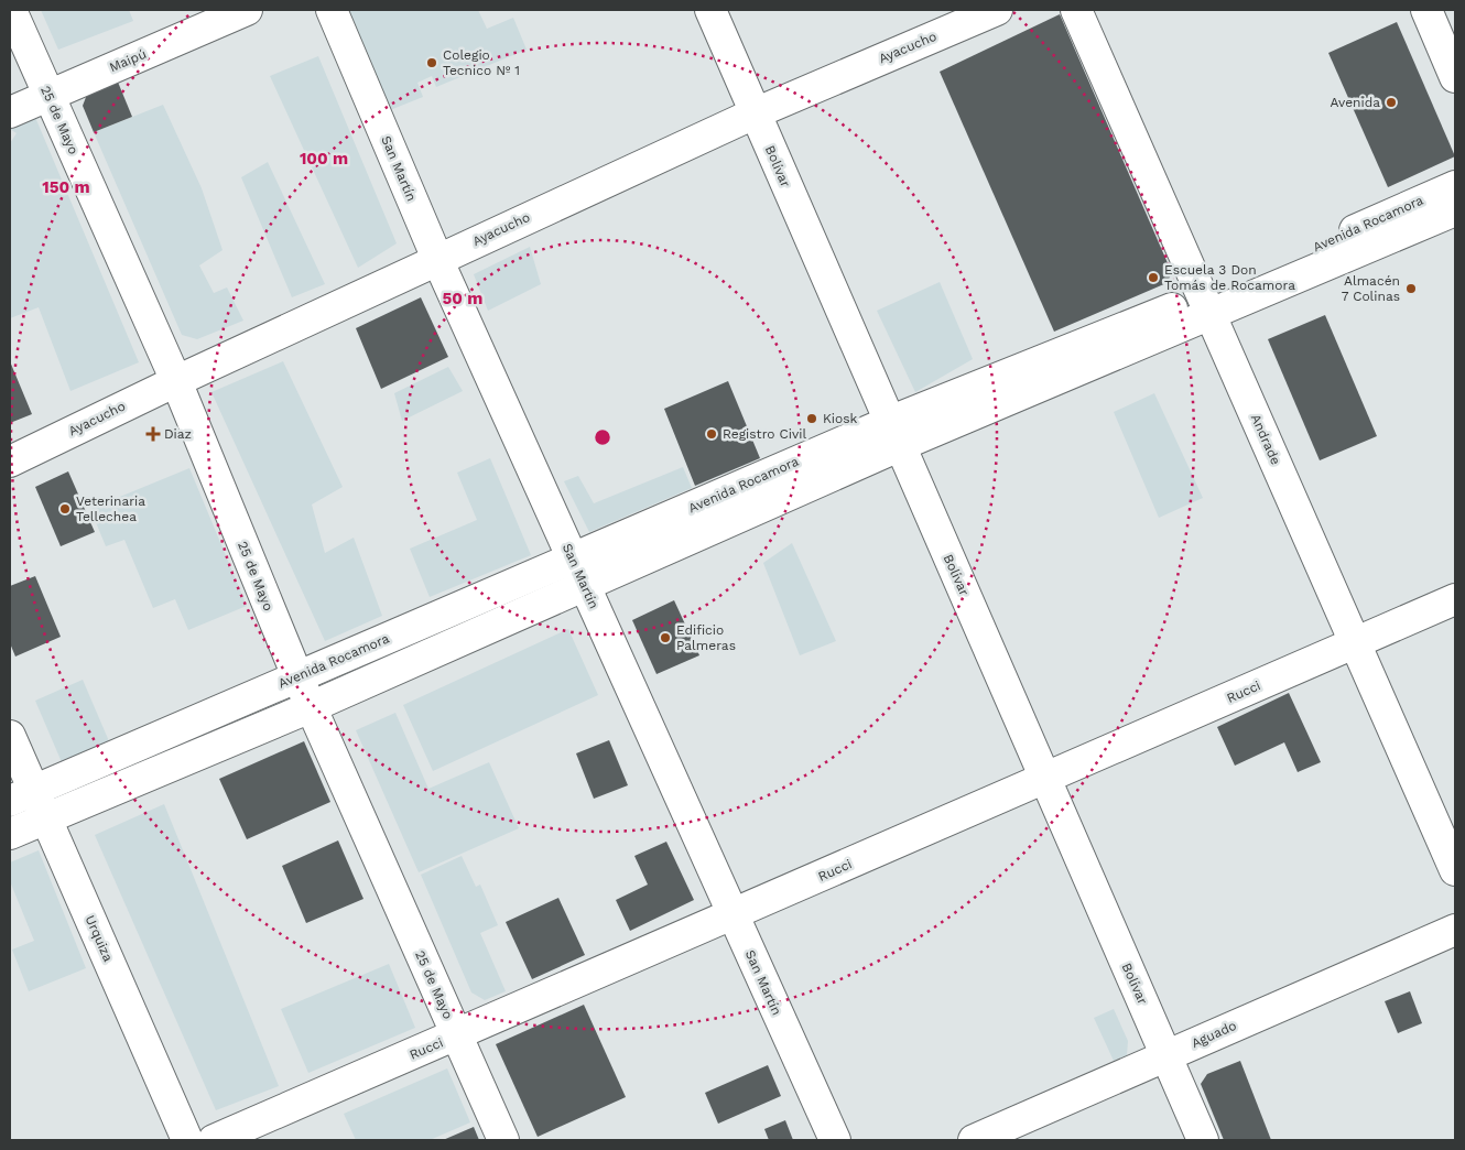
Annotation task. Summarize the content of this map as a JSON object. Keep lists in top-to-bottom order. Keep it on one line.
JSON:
{"streets":{"street":["Ayacucho","Maipú","25 de Mayo","Bolívar","San Martín","Avenida Rocamora","Andrade","Rucci","Urquiza","Aguado"]},"crossings":[["Ayacucho","25 de Mayo"],["Ayacucho","Bolívar"],["Ayacucho","San Martín"],["Maipú","25 de Mayo"],["25 de Mayo","Avenida Rocamora"],["25 de Mayo","Rucci"],["Bolívar","Avenida Rocamora"],["Bolívar","Rucci"],["Bolívar","Aguado"],["San Martín","Avenida Rocamora"],["San Martín","Rucci"],["Avenida Rocamora","Andrade"],["Avenida Rocamora","Urquiza"],["Andrade","Rucci"]],"places":{"other":["Colegio Tecnico Nº 1","Avenida","Escuela 3 Don Tomás de Rocamora","Almacén 7 Colinas","Kiosk","Registro Civil","Veterinaria Tellechea","Edificio Palmeras"],"health":["Diaz"]},"rings":["100 m","150 m","50 m"]}
